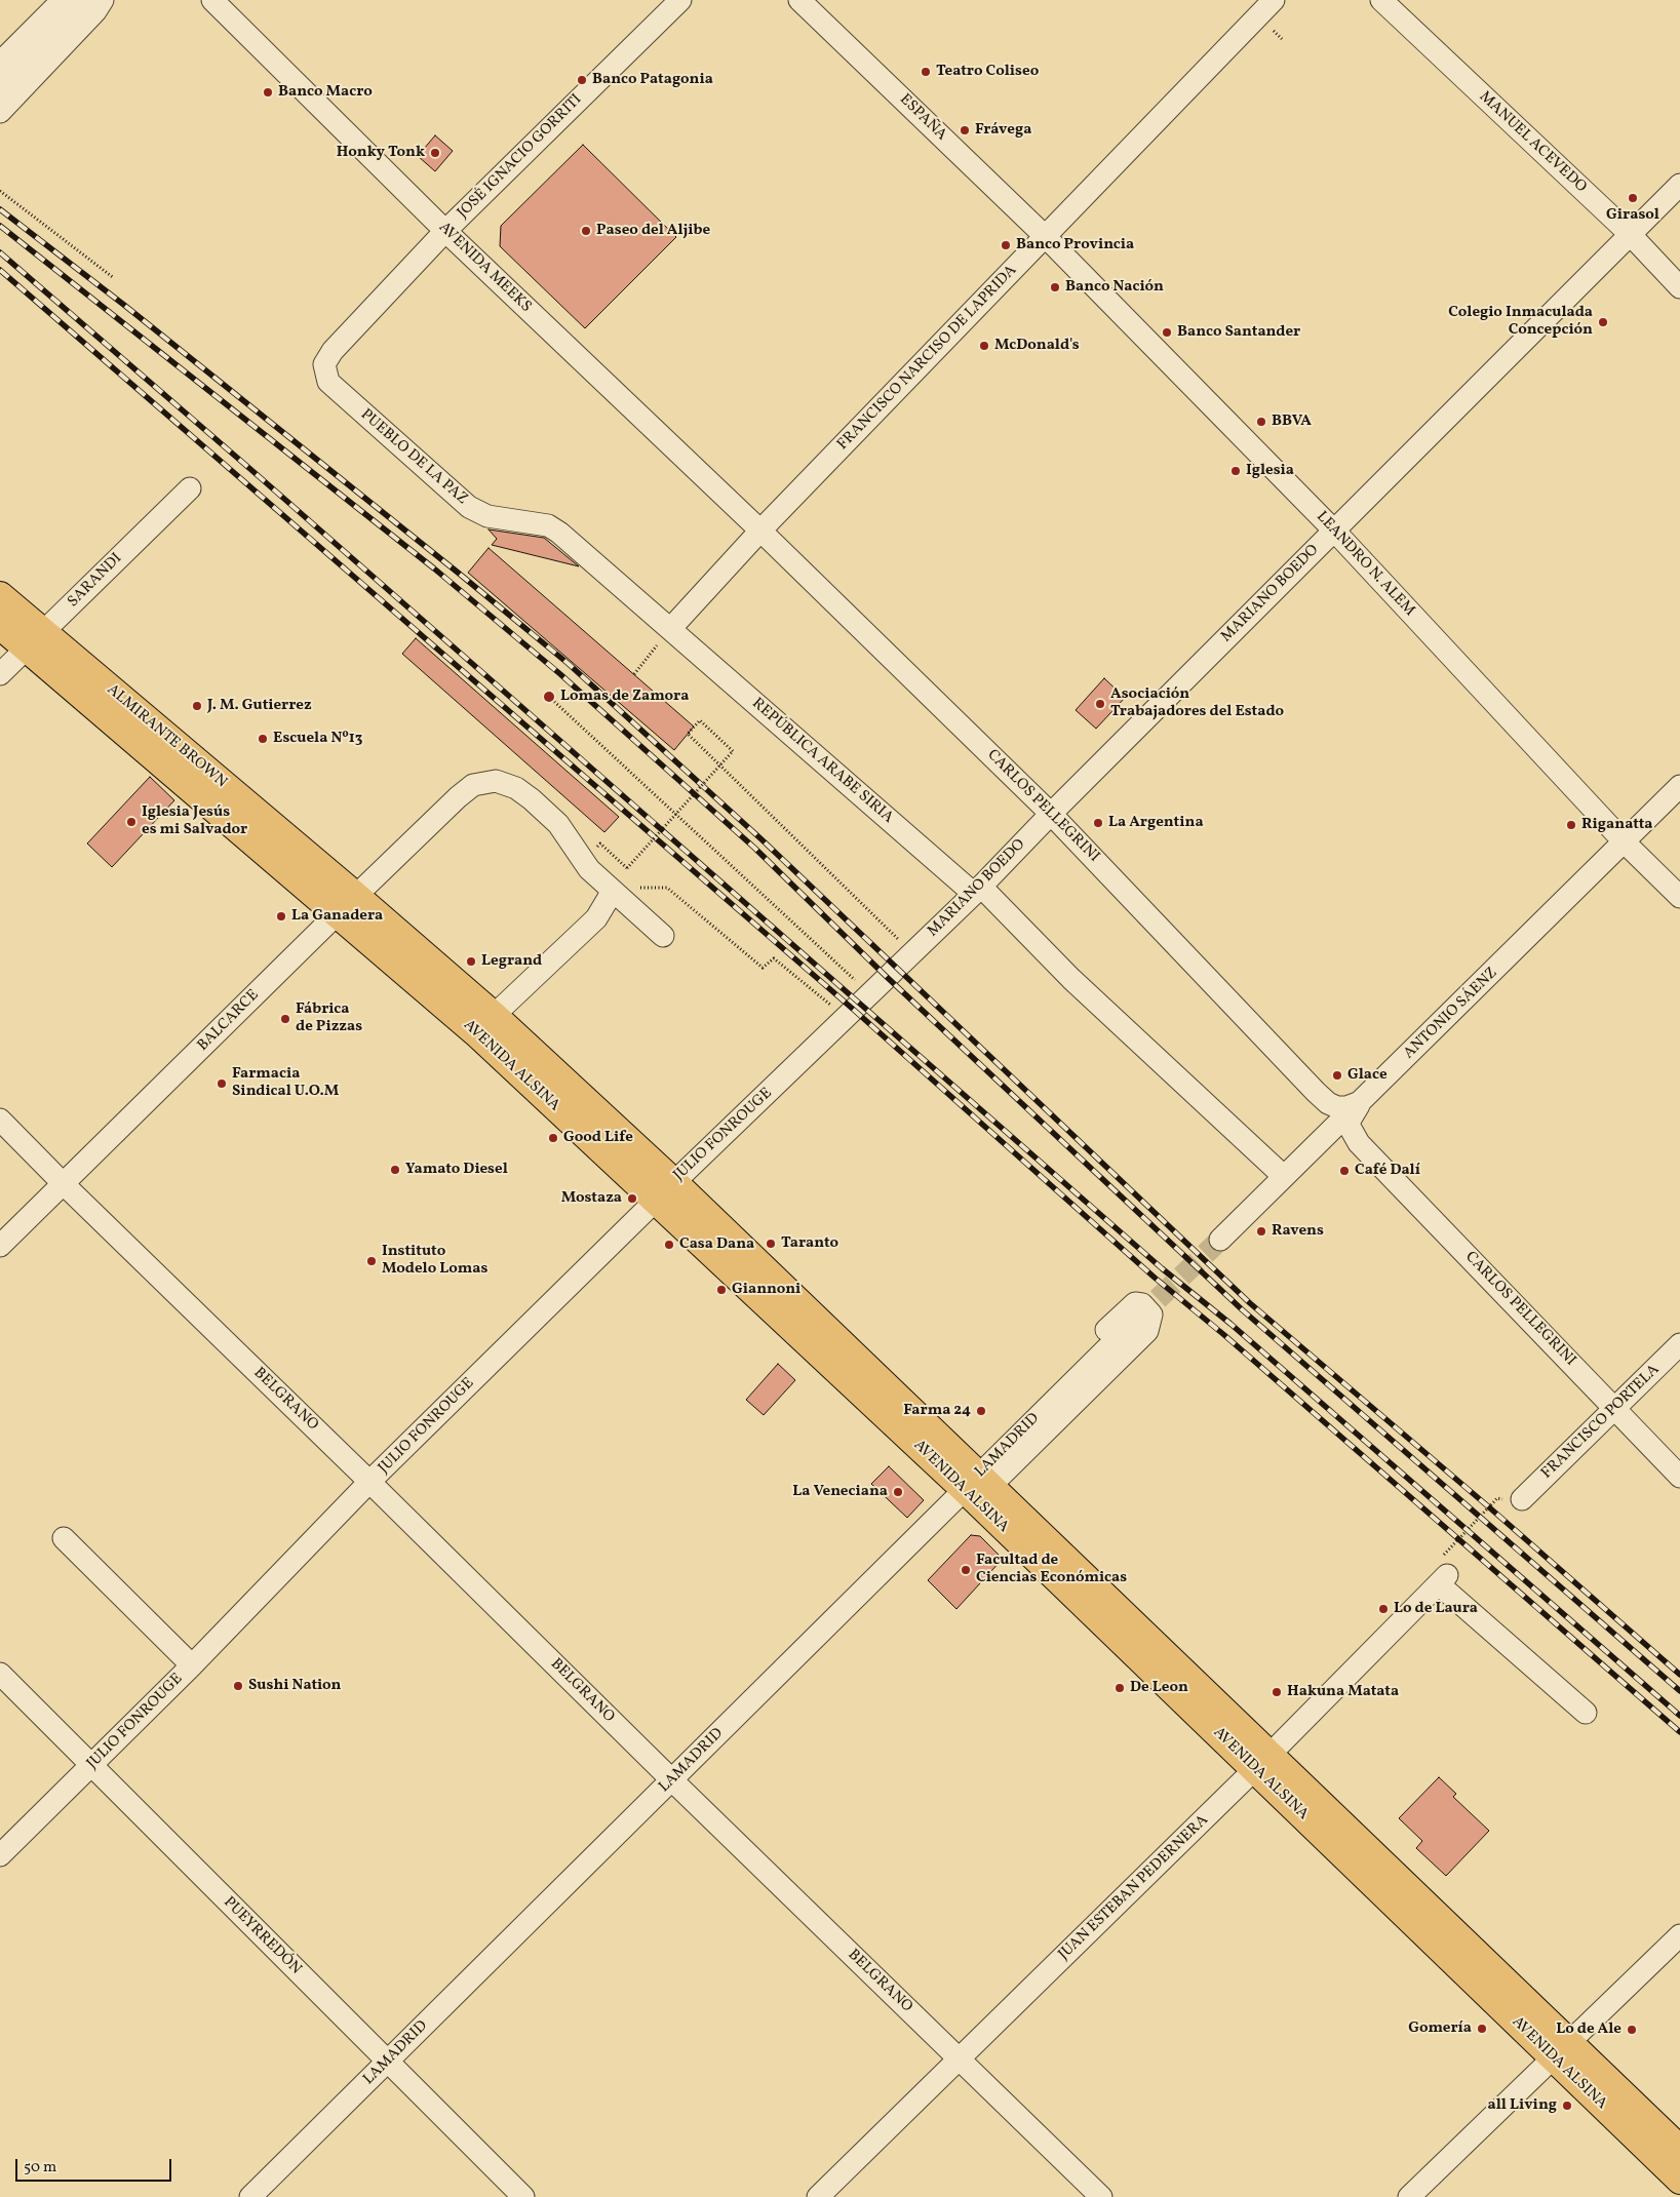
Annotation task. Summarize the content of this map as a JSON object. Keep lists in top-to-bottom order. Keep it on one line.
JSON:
{"streets":{"main road":["ALMIRANTE BROWN","AVENIDA ALSINA"],"street":["ESPAÑA","MANUEL ACEVEDO","JOSÉ IGNACIO GORRITI","AVENIDA MEEKS","FRANCISCO NARCISO DE LAPRIDA","PUEBLO DE LA PAZ","LEANDRO N. ALEM","SARANDI","MARIANO BOEDO","REPÚBLICA ARABE SIRIA","CARLOS PELLEGRINI","ANTONIO SÁENZ","BALCARCE","JULIO FONROUGE","BELGRANO","FRANCISCO PORTELA","LAMADRID","JUAN ESTEBAN PEDERNERA","PUEYRREDÓN"]},"crossings":[["ESPAÑA","FRANCISCO NARCISO DE LAPRIDA"],["ESPAÑA","LEANDRO N. ALEM"],["MANUEL ACEVEDO","MARIANO BOEDO"],["JOSÉ IGNACIO GORRITI","AVENIDA MEEKS"],["JOSÉ IGNACIO GORRITI","PUEBLO DE LA PAZ"],["AVENIDA MEEKS","FRANCISCO NARCISO DE LAPRIDA"],["AVENIDA MEEKS","CARLOS PELLEGRINI"],["FRANCISCO NARCISO DE LAPRIDA","PUEBLO DE LA PAZ"],["FRANCISCO NARCISO DE LAPRIDA","LEANDRO N. ALEM"],["FRANCISCO NARCISO DE LAPRIDA","REPÚBLICA ARABE SIRIA"],["FRANCISCO NARCISO DE LAPRIDA","CARLOS PELLEGRINI"],["PUEBLO DE LA PAZ","REPÚBLICA ARABE SIRIA"],["LEANDRO N. ALEM","MARIANO BOEDO"],["LEANDRO N. ALEM","ANTONIO SÁENZ"],["SARANDI","ALMIRANTE BROWN"],["MARIANO BOEDO","REPÚBLICA ARABE SIRIA"],["MARIANO BOEDO","CARLOS PELLEGRINI"],["MARIANO BOEDO","JULIO FONROUGE"],["ALMIRANTE BROWN","BALCARCE"],["ALMIRANTE BROWN","AVENIDA ALSINA"],["CARLOS PELLEGRINI","ANTONIO SÁENZ"],["CARLOS PELLEGRINI","FRANCISCO PORTELA"],["BALCARCE","AVENIDA ALSINA"],["BALCARCE","BELGRANO"],["AVENIDA ALSINA","JULIO FONROUGE"],["AVENIDA ALSINA","LAMADRID"],["AVENIDA ALSINA","JUAN ESTEBAN PEDERNERA"],["JULIO FONROUGE","BELGRANO"],["JULIO FONROUGE","PUEYRREDÓN"],["BELGRANO","LAMADRID"],["BELGRANO","JUAN ESTEBAN PEDERNERA"],["LAMADRID","PUEYRREDÓN"]],"places":["Teatro Coliseo","Banco Patagonia","Banco Macro","Frávega","Honky Tonk","Girasol","Paseo del Aljibe","Banco Provincia","Banco Nación","Colegio Inmaculada Concepción","Banco Santander","McDonald's","BBVA","Iglesia","Lomas de Zamora","Asociación Trabajadores del Estado","J. M. Gutierrez","Escuela Nº13","Iglesia Jesús es mi Salvador","La Argentina","Riganatta","La Ganadera","Legrand","Fábrica de Pizzas","Glace","Farmacia Sindical U.O.M","Good Life","Yamato Diesel","Café Dalí","Mostaza","Ravens","Taranto","Casa Dana","Instituto Modelo Lomas","Giannoni","Farma 24","La Veneciana","Facultad de Ciencias Económicas","Lo de Laura","Sushi Nation","De Leon","Hakuna Matata","Gomería","Lo de Ale","all Living"],"scale_bar":"50 m"}
